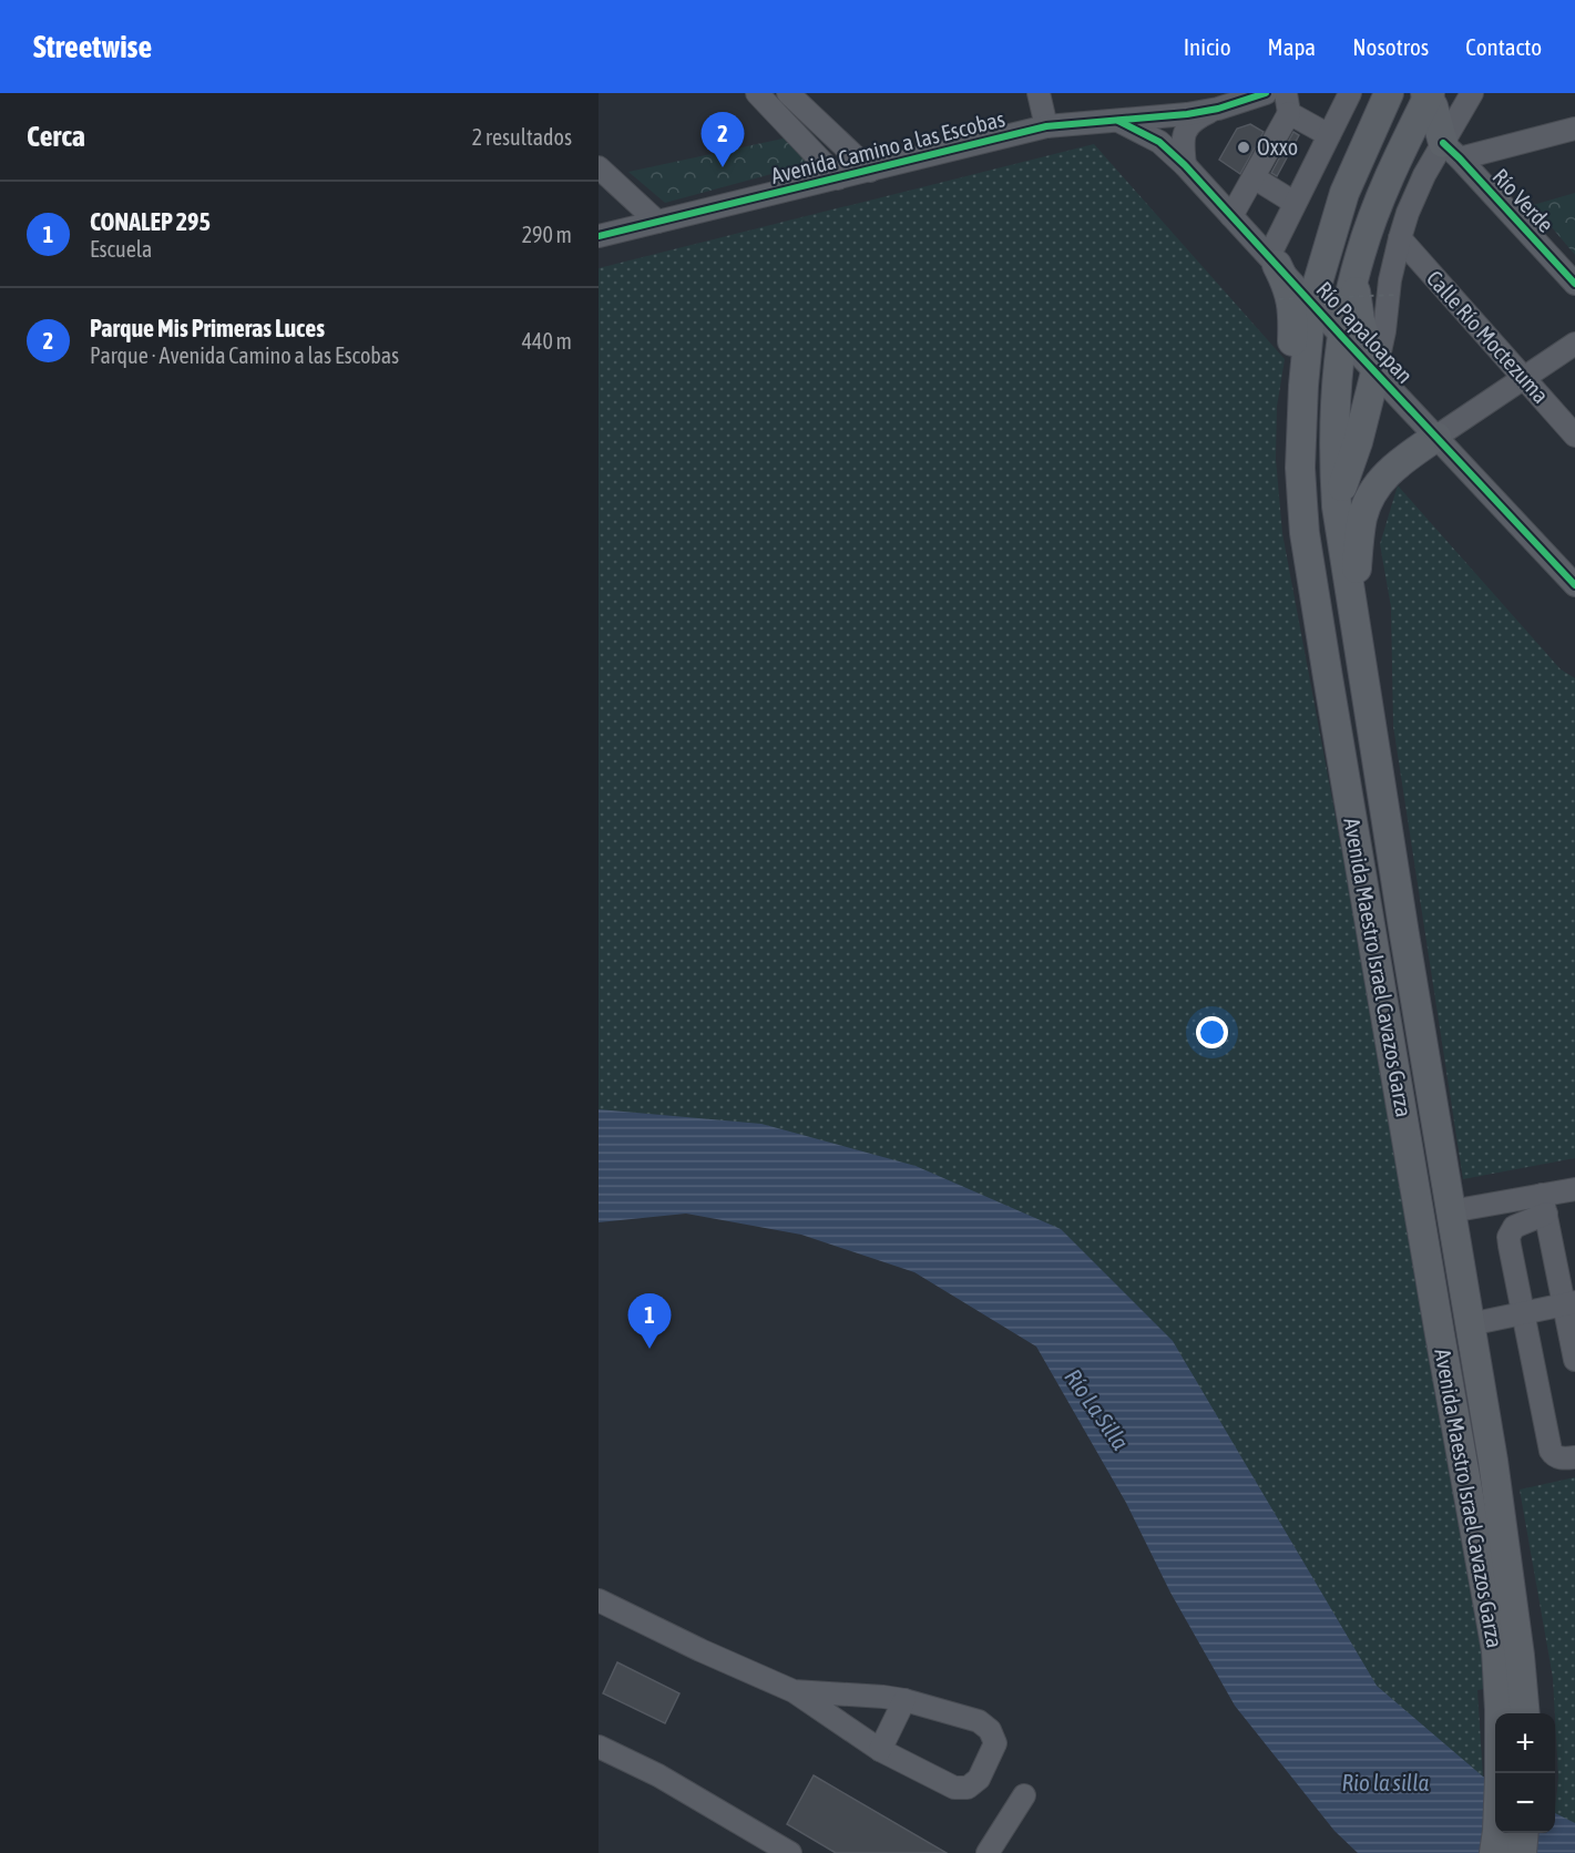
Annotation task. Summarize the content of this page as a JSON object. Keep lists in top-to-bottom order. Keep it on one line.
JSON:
{"streets":{"main road":["Avenida Maestro Israel Cavazos Garza"],"street":["Avenida Camino a las Escobas","Río Verde","Río Papaloapan","Calle Río Moctezuma"]},"crossings":[["Río Papaloapan","Avenida Maestro Israel Cavazos Garza"]],"water":["Río La Silla","Rio la silla"],"places":["Oxxo"],"page":{"header":"Streetwise","nav":["Inicio","Mapa","Nosotros","Contacto"],"heading":["Cerca","2 resultados"],"pins":["2","1"],"list":[{"mark":"1","name":"CONALEP 295","note":"Escuela","value":"290 m"},{"mark":"2","name":"Parque Mis Primeras Luces","note":"Parque · Avenida Camino a las Escobas","value":"440 m"}],"map_buttons":["+","−"]}}
